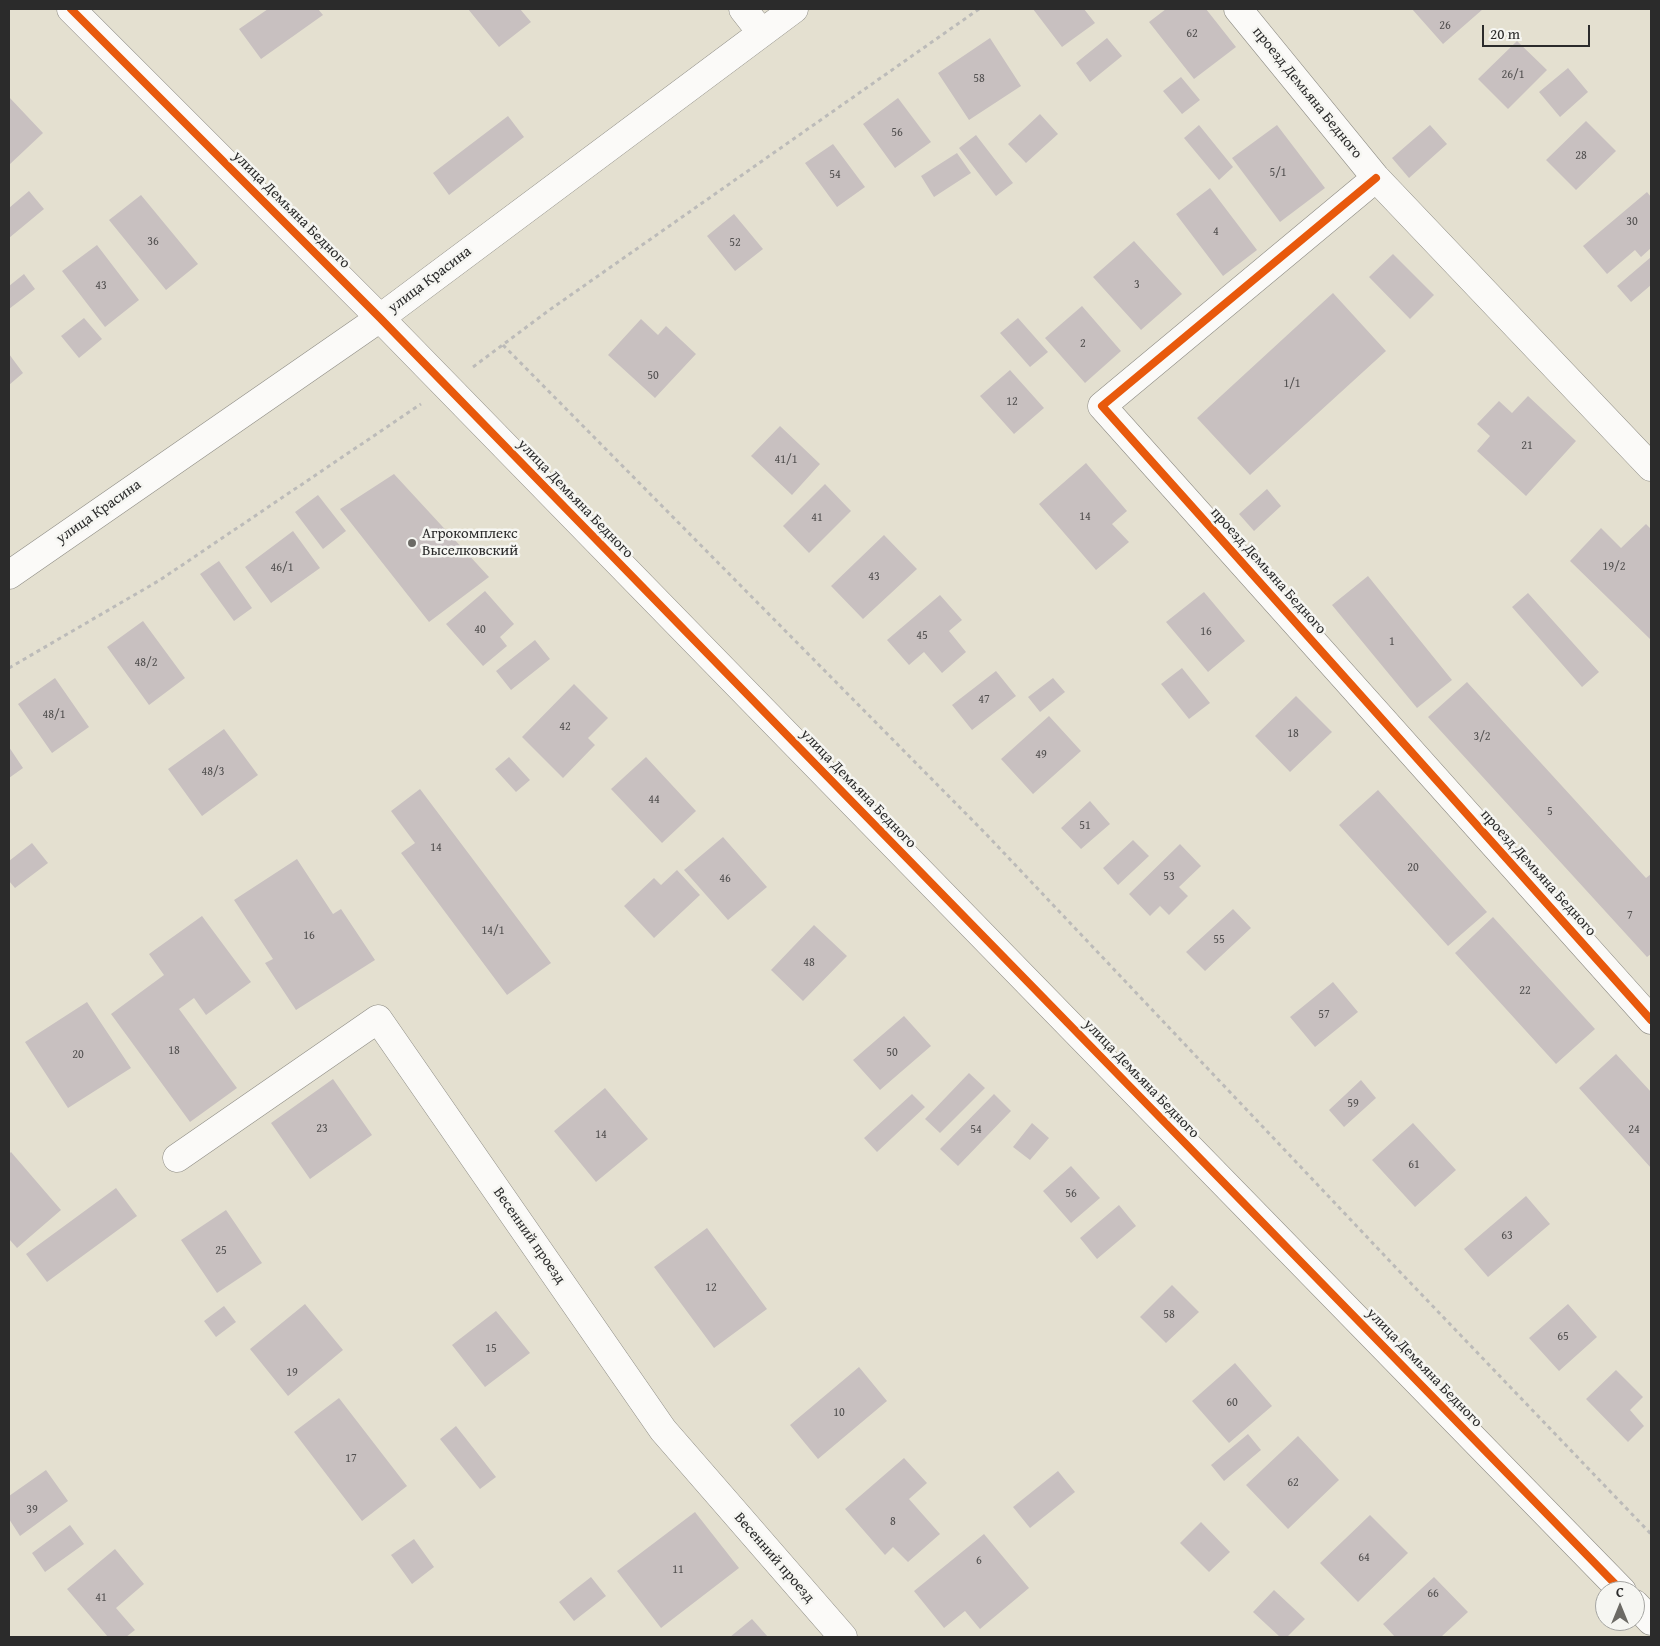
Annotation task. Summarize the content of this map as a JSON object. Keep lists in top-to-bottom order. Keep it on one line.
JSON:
{"streets":{"street":["проезд Демьяна Бедного","улица Демьяна Бедного","улица Красина","Весенний проезд"]},"crossings":[["улица Демьяна Бедного","улица Красина"]],"places":["Агрокомплекс Выселковский"],"house_numbers":["26","62","26/1","58","56","28","5/1","54","30","4","36","52","3","43","2","50","1/1","12","21","41/1","14","41","19/2","46/1","43","40","16","45","1","48/2","47","48/1","42","18","3/2","49","48/3","44","5","51","14","20","53","46","7","14/1","16","55","48","22","57","18","50","20","59","23","54","24","14","61","56","63","25","12","58","65","15","19","60","10","17","62","39","8","64","6","11","66","41"],"scale_bar":"20 m","north":"top"}
